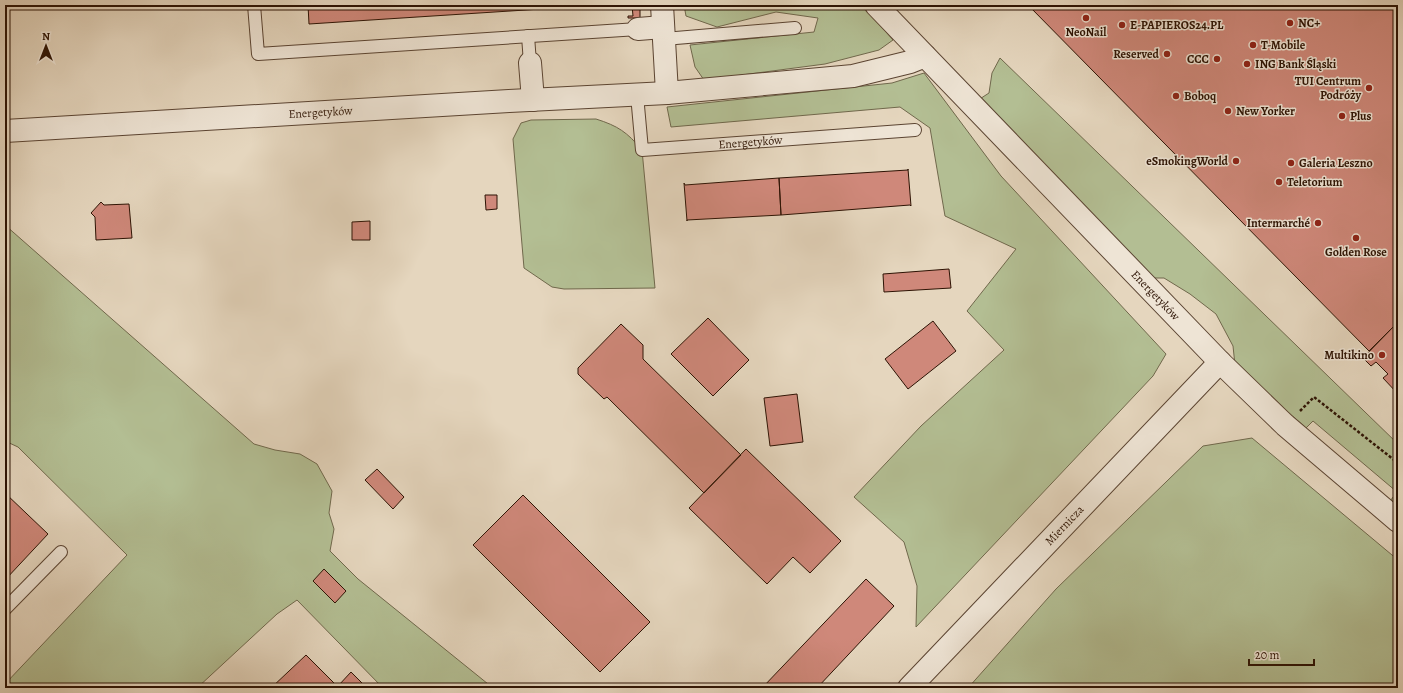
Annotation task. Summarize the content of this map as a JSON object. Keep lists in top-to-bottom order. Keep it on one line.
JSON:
{"streets":{"street":["Energetyków","Miernicza"]},"crossings":[["Energetyków","Miernicza"]],"places":["NeoNail","NC+","E-PAPIEROS24.PL","T-Mobile","Reserved","CCC","ING Bank Śląski","TUI Centrum Podróży","Boboq","New Yorker","Plus","eSmokingWorld","Galeria Leszno","Teletorium","Intermarché","Golden Rose","Multikino"],"scale_bar":"20 m","north":"top"}
